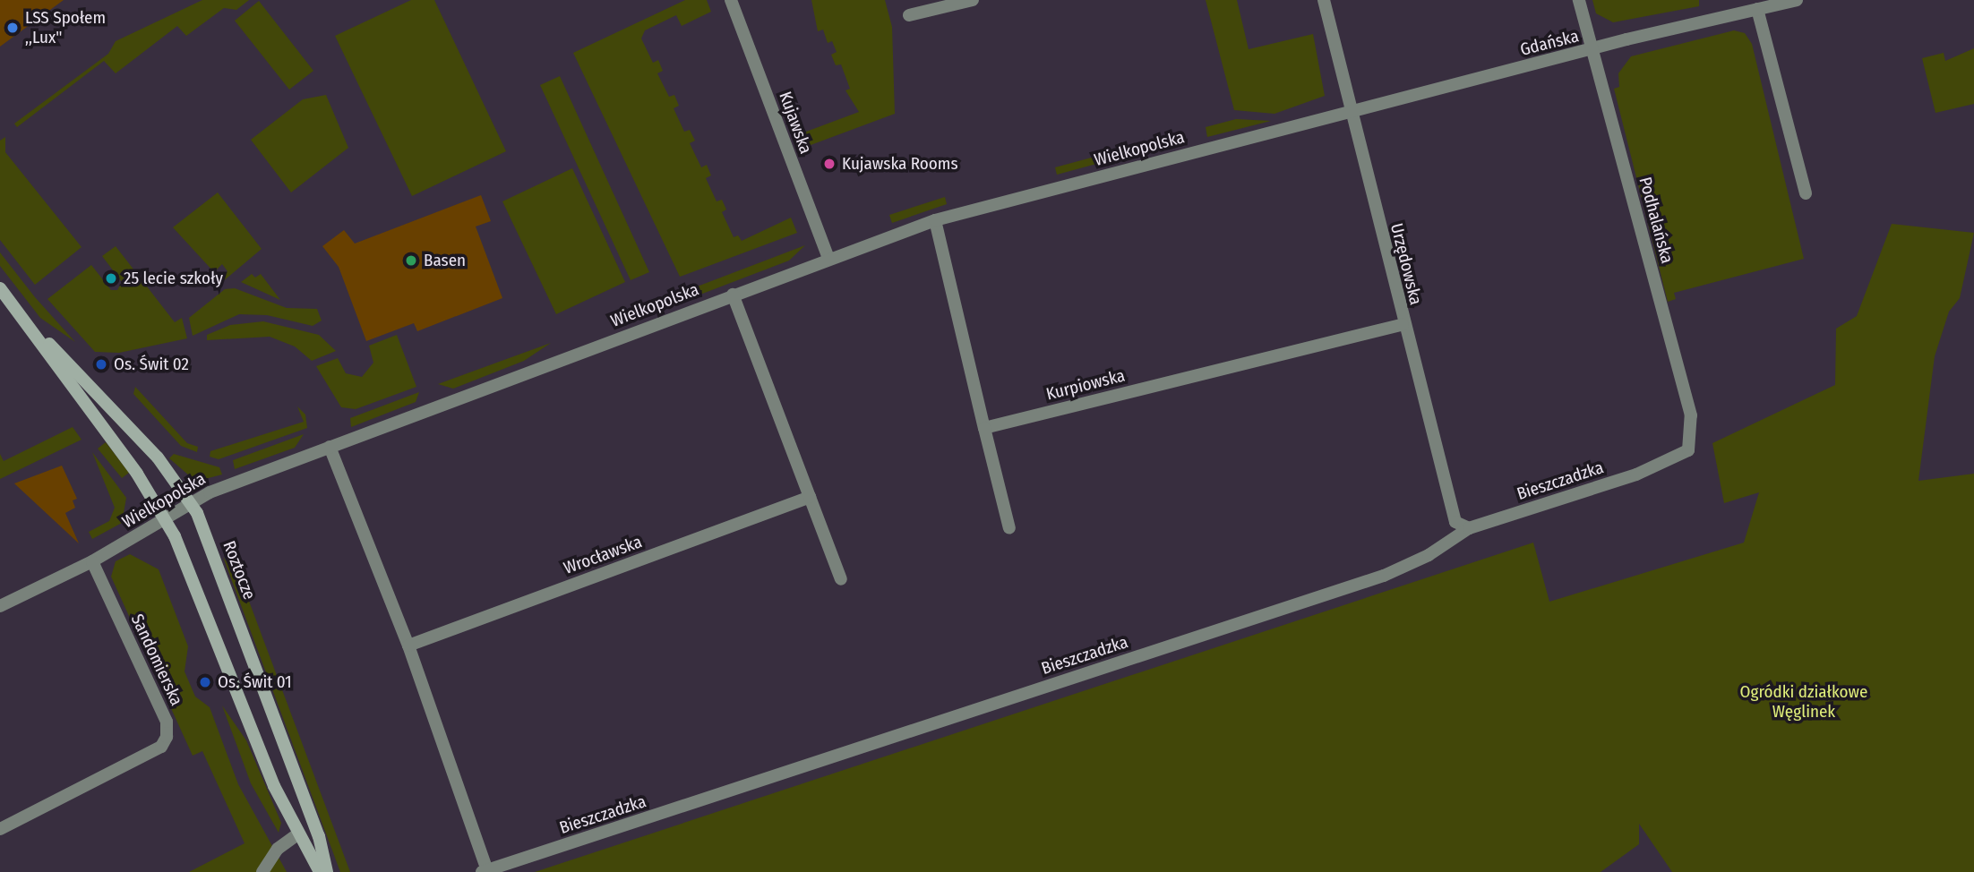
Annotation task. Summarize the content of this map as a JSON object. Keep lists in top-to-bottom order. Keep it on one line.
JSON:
{"streets":{"street":["Gdańska","Kujawska","Wielkopolska","Podhalańska","Urzędowska","Kurpiowska","Bieszczadzka","Wrocławska","Roztocze","Sandomierska"]},"crossings":[["Gdańska","Wielkopolska"],["Gdańska","Podhalańska"],["Gdańska","Urzędowska"],["Kujawska","Wielkopolska"],["Wielkopolska","Urzędowska"],["Wielkopolska","Roztocze"],["Wielkopolska","Sandomierska"],["Podhalańska","Bieszczadzka"],["Urzędowska","Kurpiowska"],["Urzędowska","Bieszczadzka"]],"parks":["Ogródki działkowe Węglinek"],"places":["LSS Społem ,,Lux\"","Kujawska Rooms","Basen","25 lecie szkoły","Os. Świt 02","Os. Świt 01"]}
